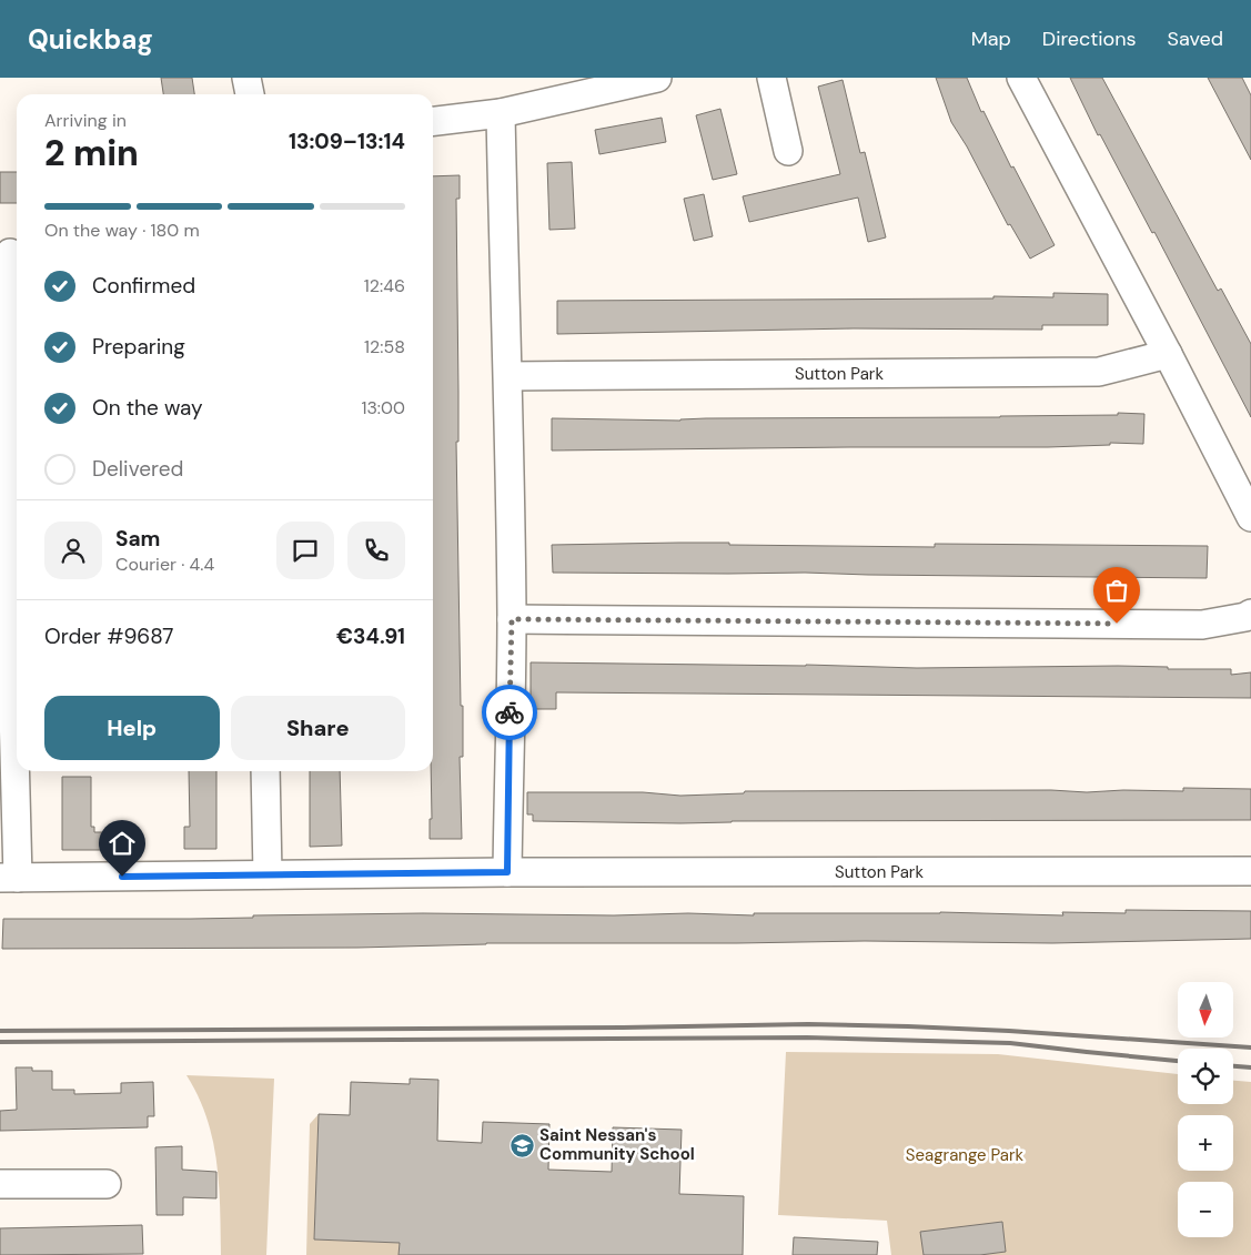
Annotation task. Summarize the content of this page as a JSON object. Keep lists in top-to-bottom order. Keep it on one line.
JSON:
{"streets":{"street":["Sutton Park"]},"parks":["Seagrange Park"],"places":{"school or university":["Saint Nessan's Community School"]},"north":"bottom","page":{"header":"Quickbag","nav":["Map","Directions","Saved"],"heading":["2 min","Arriving in","13:09–13:14"],"panel":["Sam","Courier · 4.4","Order #9687","€34.91"],"bar":"On the way · 180 m","list":[["Confirmed","12:46"],["Preparing","12:58"],["On the way","13:00"],"Delivered"],"buttons":["Help","Share"],"map_buttons":["+","−"]}}
